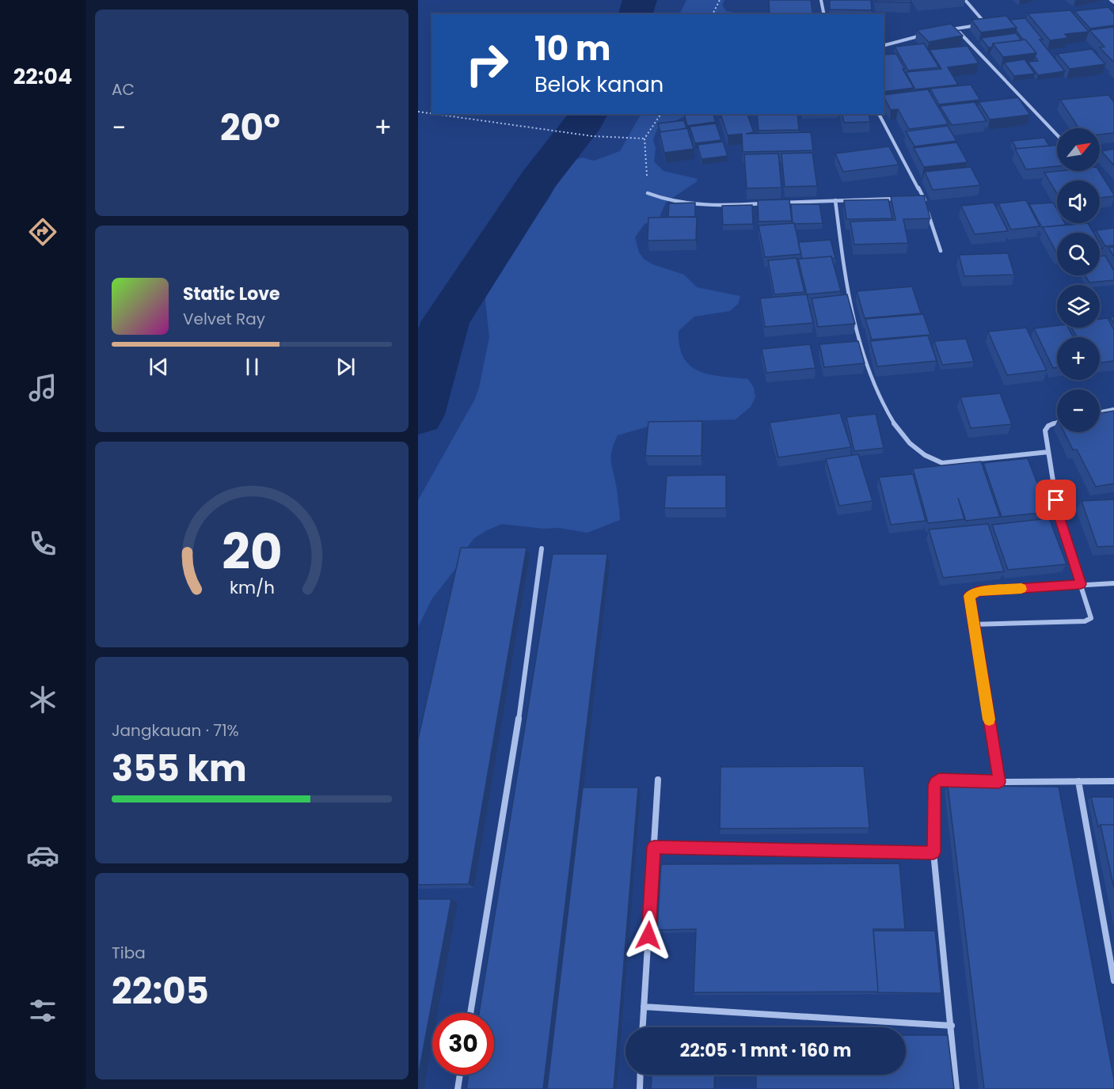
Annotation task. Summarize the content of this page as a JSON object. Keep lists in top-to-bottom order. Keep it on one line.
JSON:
{"north":"top right","page":{"tabs":"22:04","tile":["AC",["Jangkauan · 71%","355 km"],["Tiba","22:05"]],"turn":["10 m","Belok kanan"],"heat":["−","20°","+"],"map_buttons":["+","−"],"song":["Static Love","Velvet Ray"],"limit":"30","trip":"22:05 · 1 mnt · 160 m","gauge":["20","km/h"]}}
